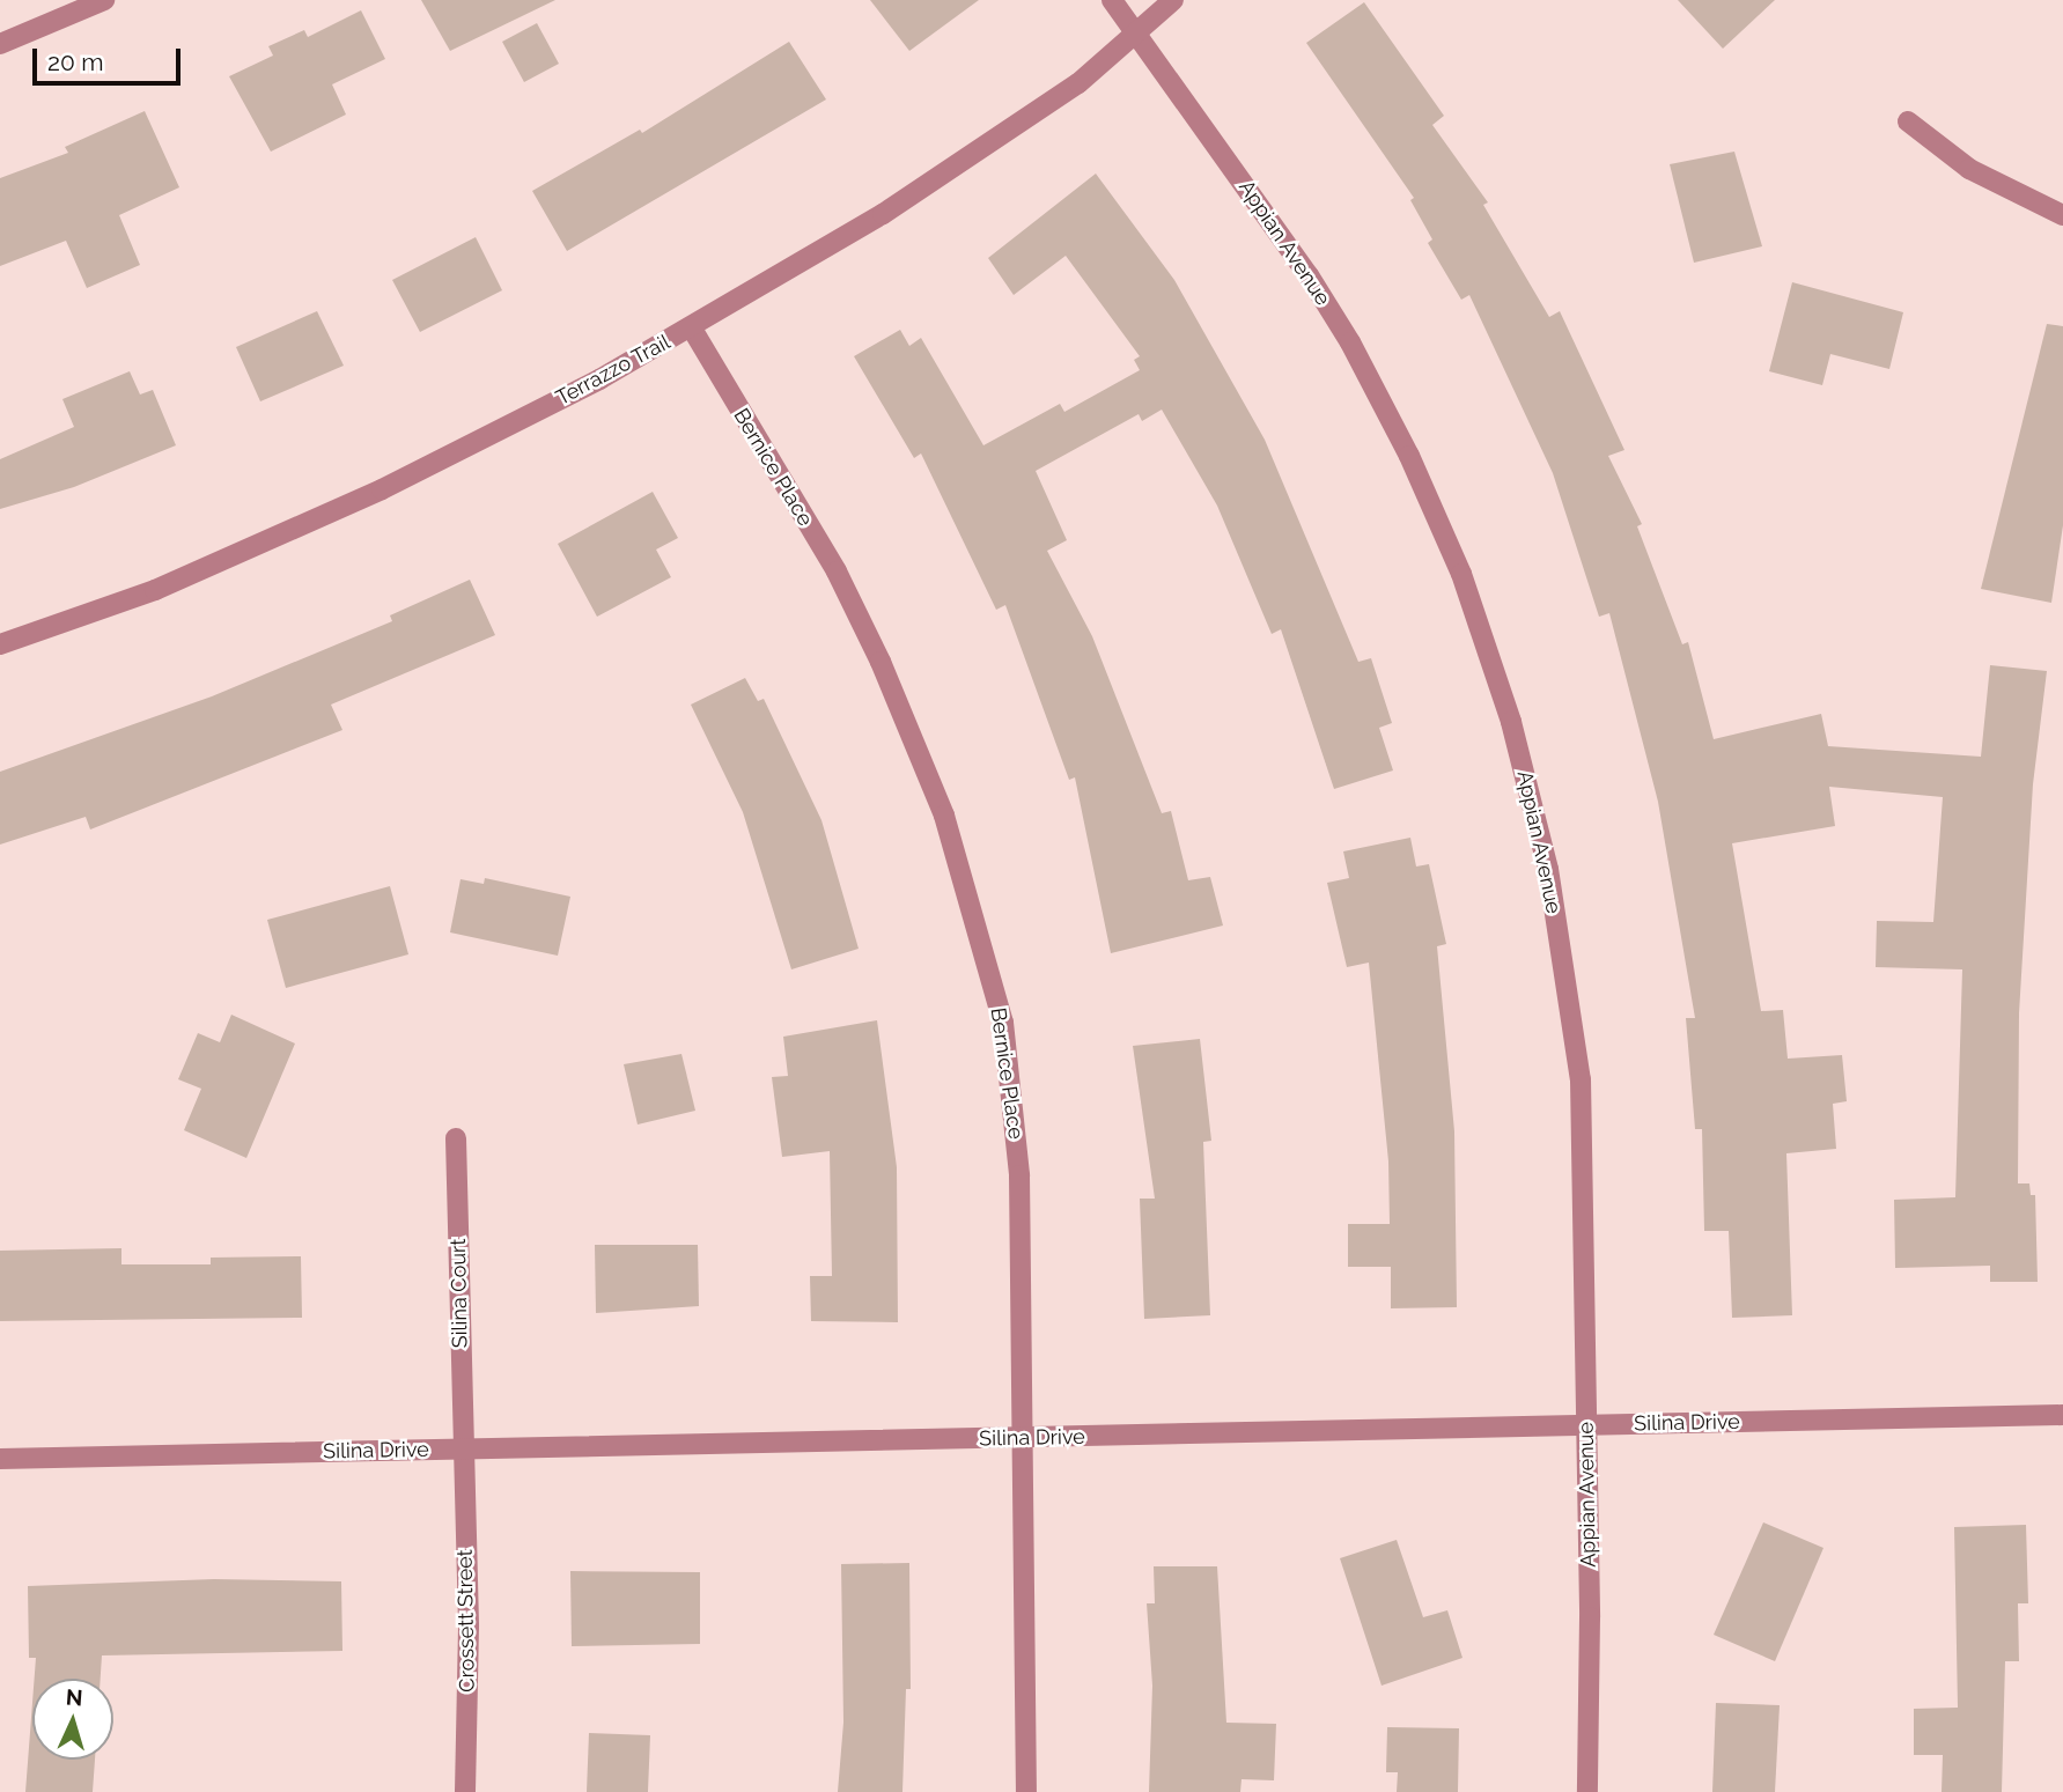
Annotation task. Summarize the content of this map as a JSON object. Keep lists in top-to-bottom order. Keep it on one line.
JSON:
{"streets":{"street":["Appian Avenue","Terrazzo Trail","Bernice Place","Silina Court","Silina Drive","Crossett Street"]},"crossings":[["Appian Avenue","Terrazzo Trail"],["Appian Avenue","Silina Drive"],["Terrazzo Trail","Bernice Place"],["Bernice Place","Silina Drive"],["Silina Court","Silina Drive"],["Silina Court","Crossett Street"],["Silina Drive","Crossett Street"]],"scale_bar":"20 m","north":"top"}
